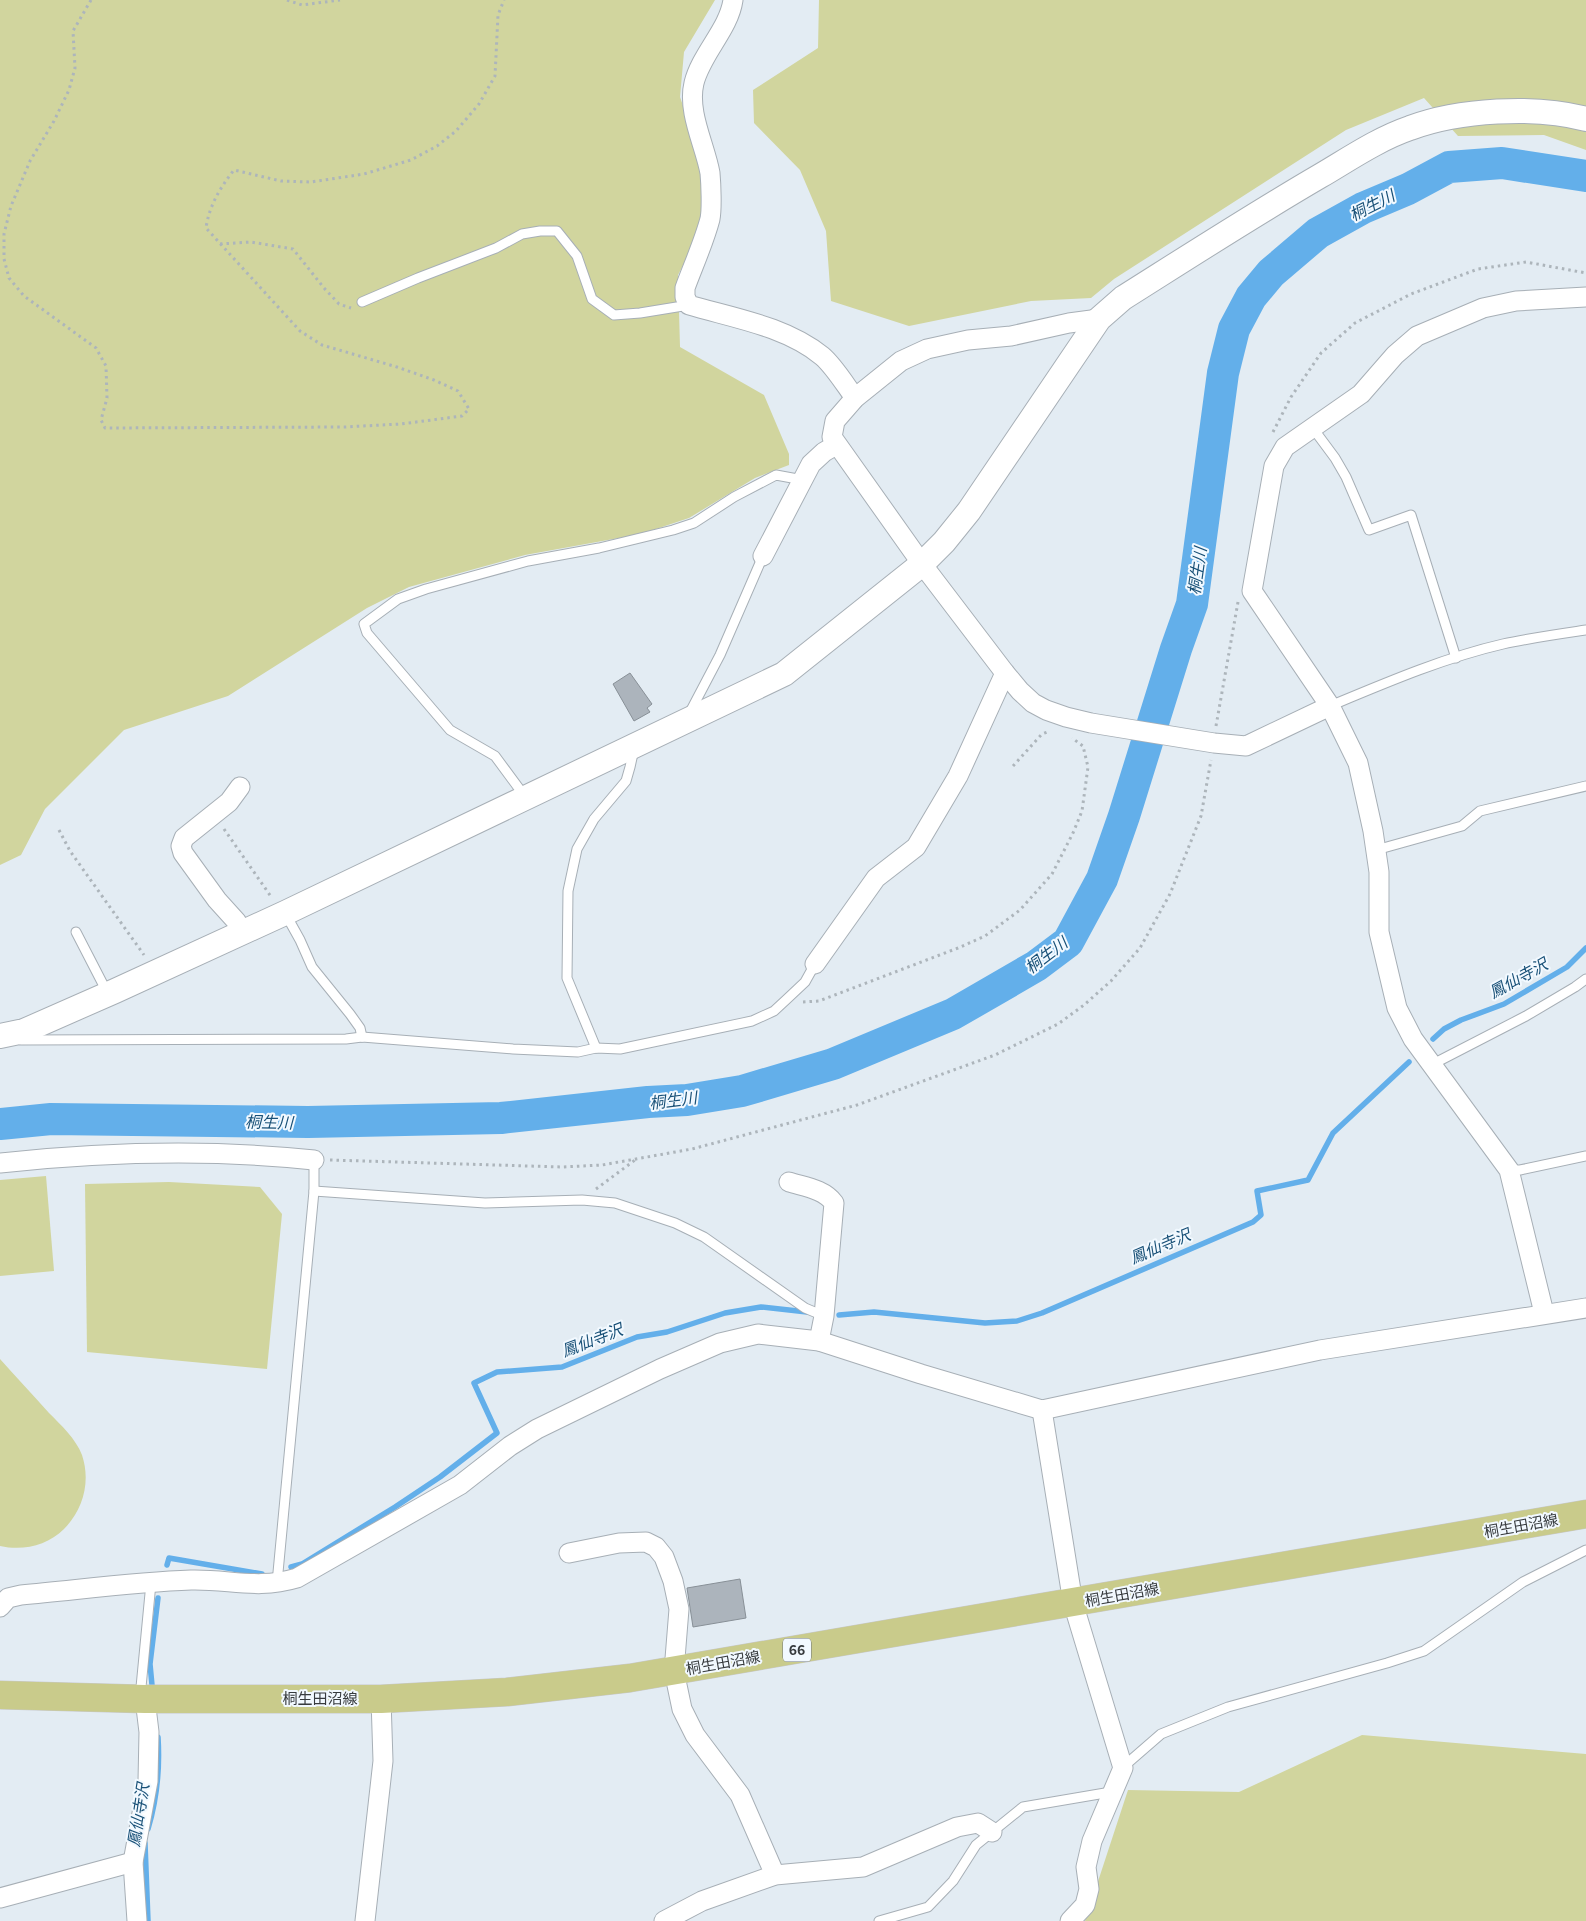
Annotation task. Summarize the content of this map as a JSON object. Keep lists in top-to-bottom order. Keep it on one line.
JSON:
{"streets":{"main road":["桐生田沼線","66"]},"water":["桐生川","鳳仙寺沢"]}
